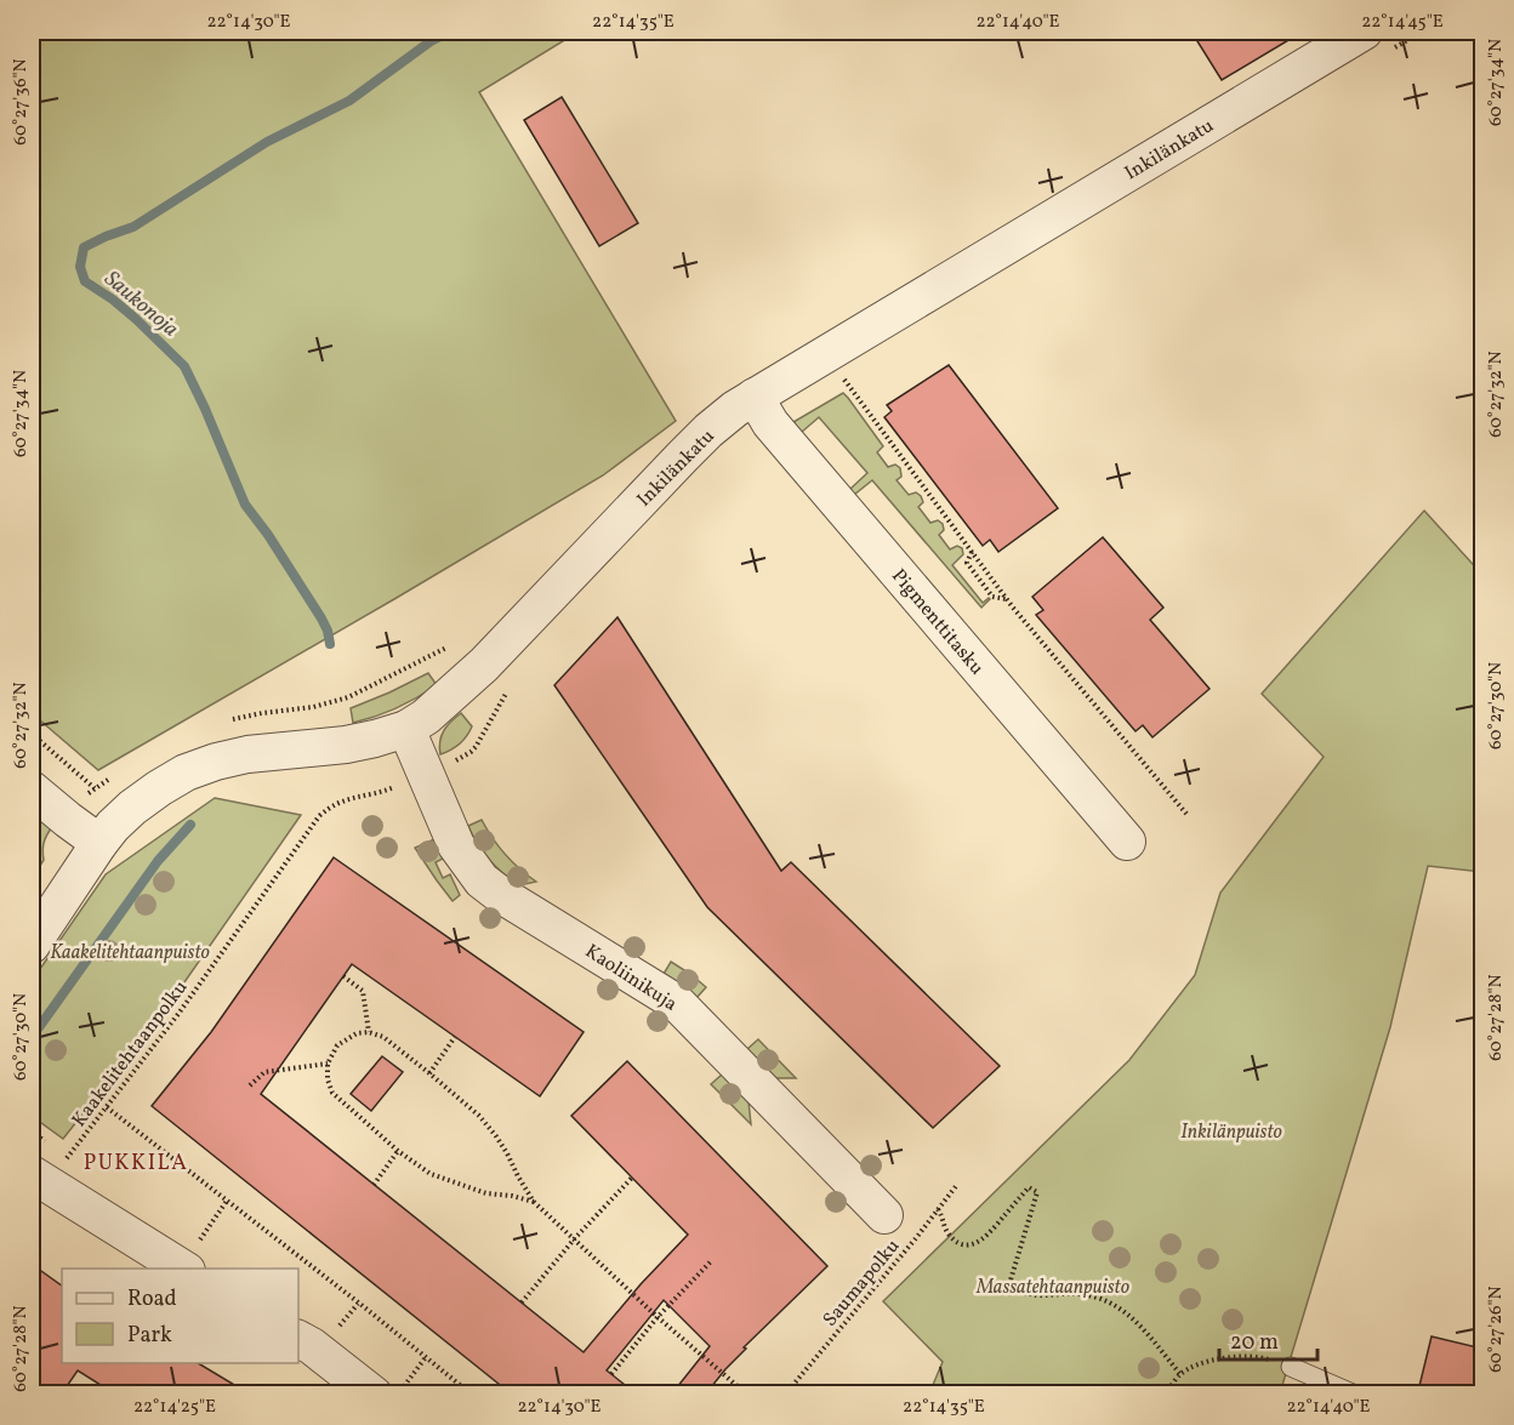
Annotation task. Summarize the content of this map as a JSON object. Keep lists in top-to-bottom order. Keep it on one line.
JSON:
{"streets":{"street":["Inkilänkatu","Pigmenttitasku","Kaoliinikuja"],"path":["Kaakelitehtaanpolku","Saumapolku"]},"crossings":[["Inkilänkatu","Pigmenttitasku"],["Inkilänkatu","Kaoliinikuja"]],"districts":["PUKKILA"],"water":["Saukonoja"],"parks":["Kaakelitehtaanpuisto","Inkilänpuisto","Massatehtaanpuisto"],"legend":["Road","Park"],"scale_bar":"20 m","coordinates":["22°14'30\"E","22°14'35\"E","22°14'40\"E","22°14'45\"E","60°27'34\"N","60°27'36\"N","60°27'32\"N","60°27'30\"N","60°27'28\"N","60°27'26\"N","22°14'25\"E"]}
